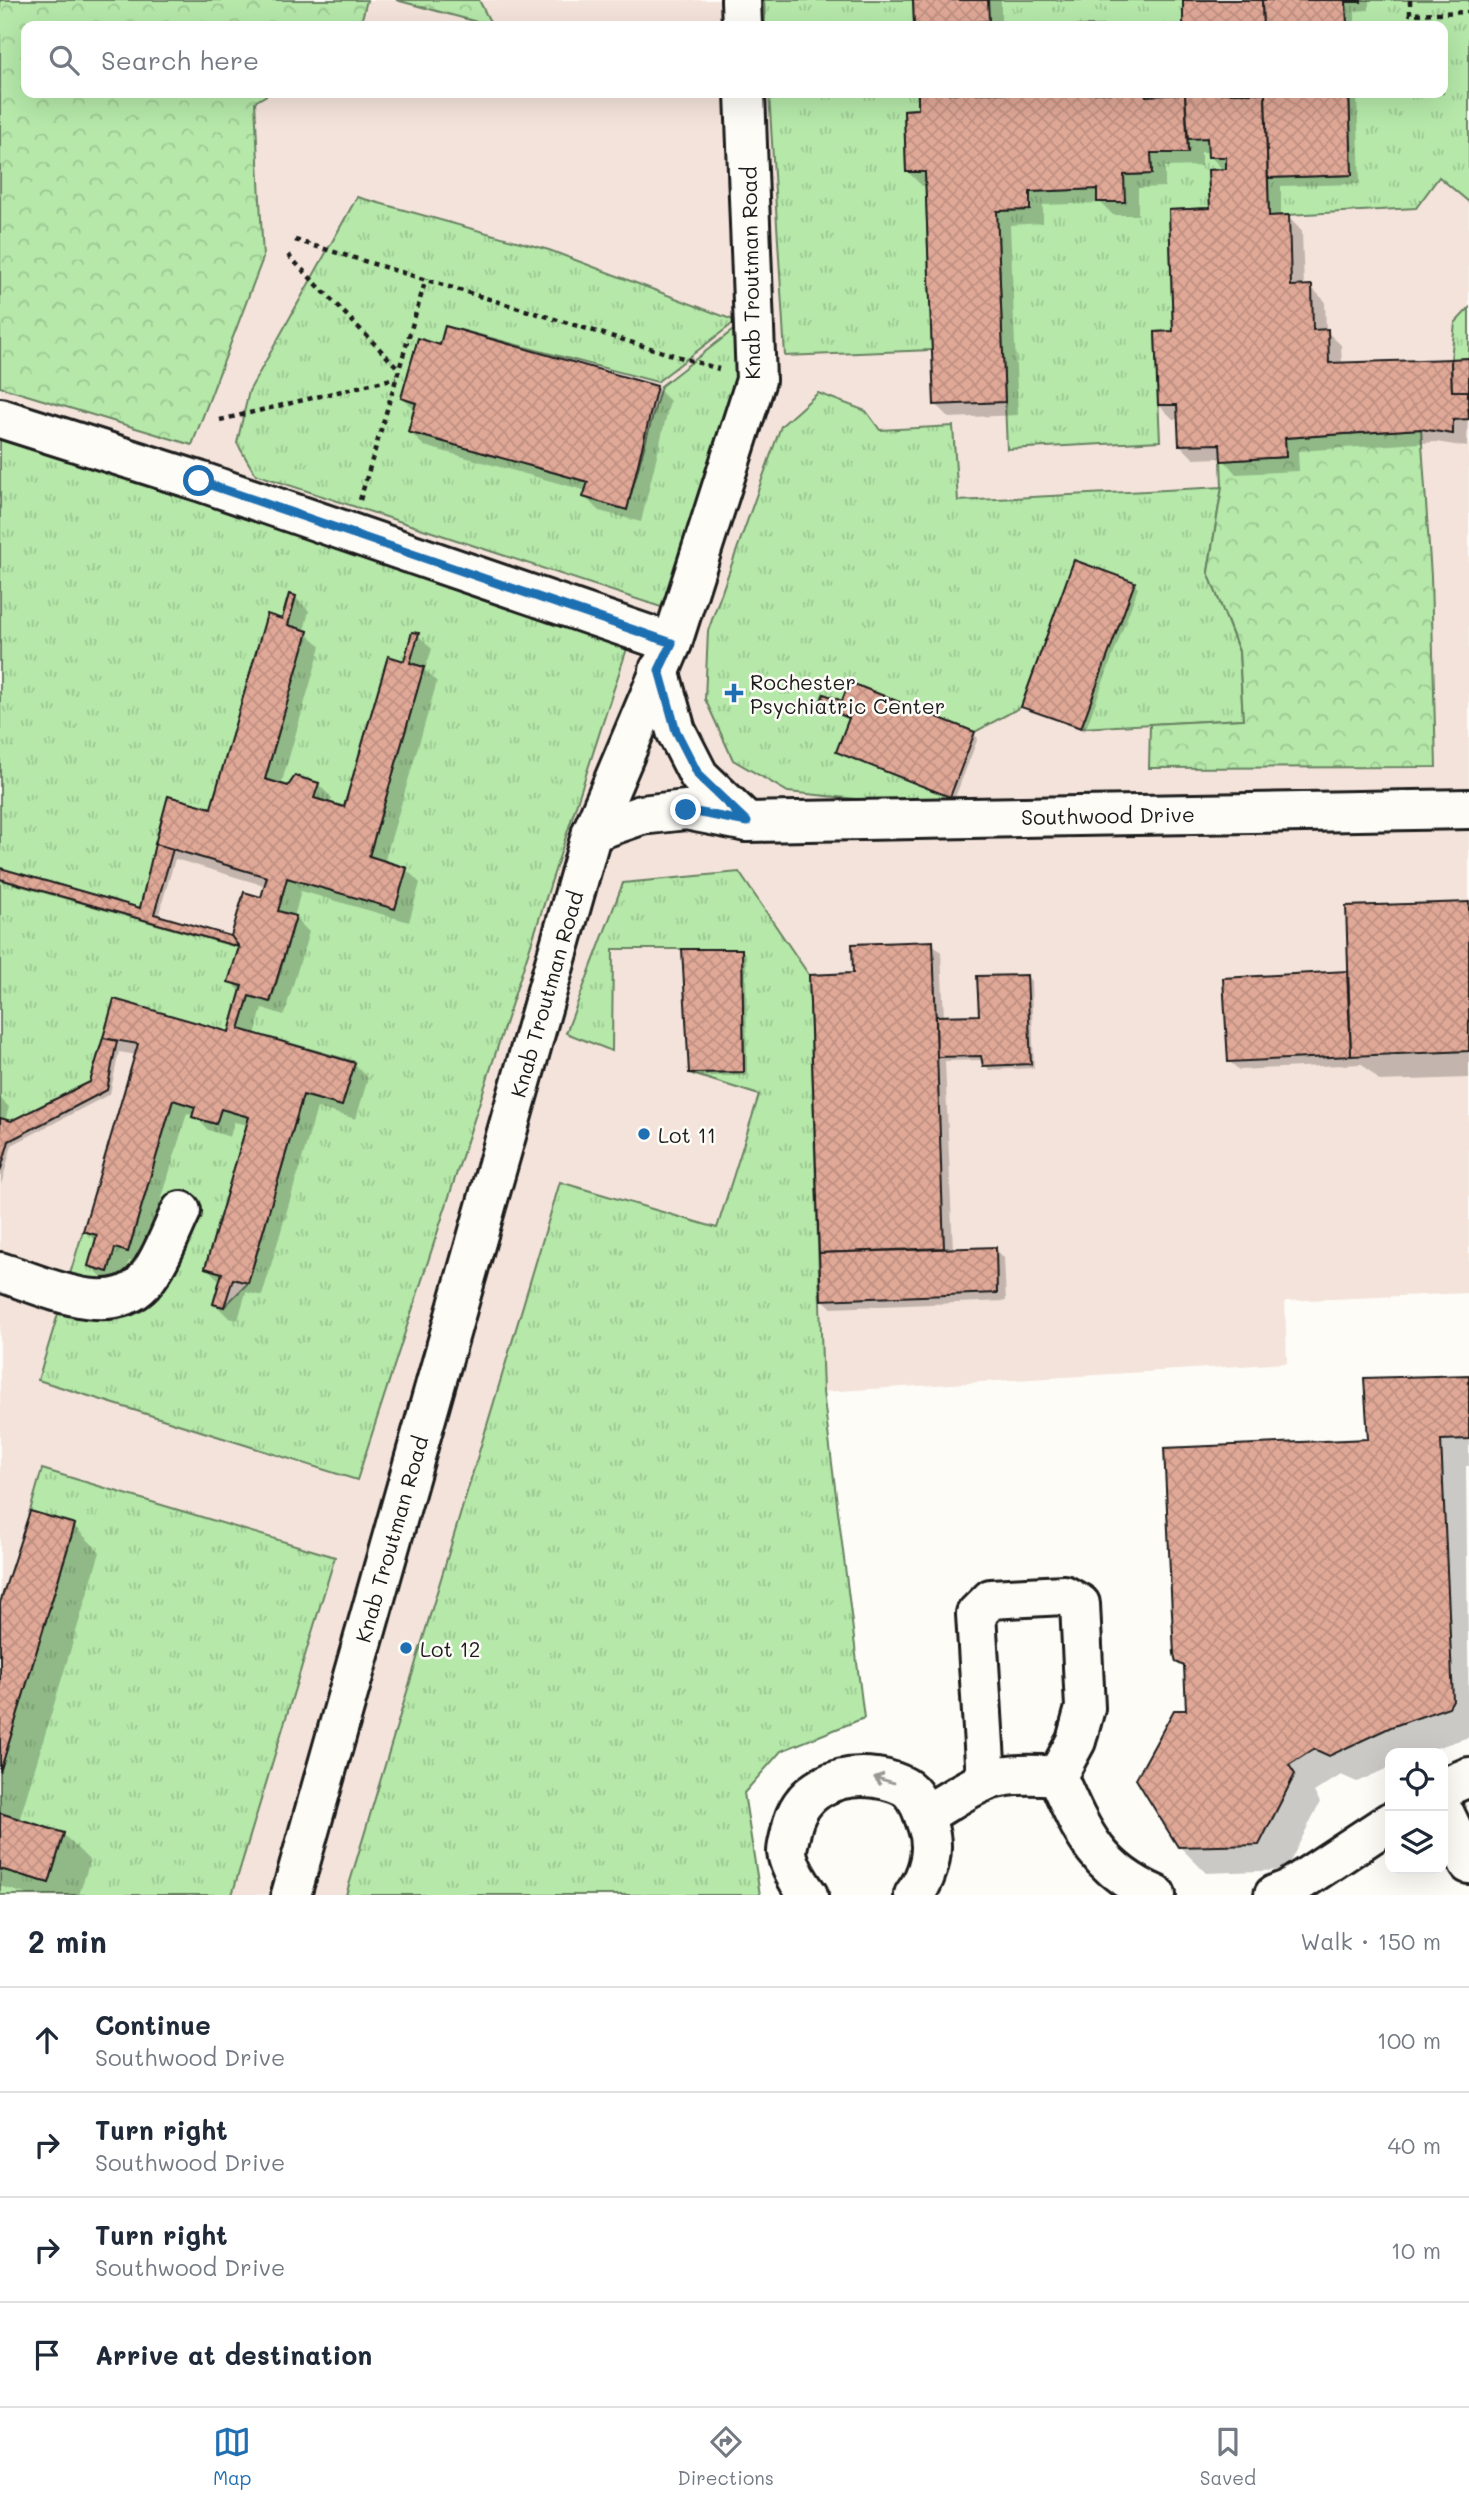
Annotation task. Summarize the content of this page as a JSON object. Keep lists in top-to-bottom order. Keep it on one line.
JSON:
{"streets":{"street":["Knab Troutman Road","Southwood Drive"]},"crossings":[["Knab Troutman Road","Southwood Drive"]],"places":{"health":["Rochester Psychiatric Center"],"other":["Lot 11","Lot 12"]},"page":{"search":"Search here","heading":["2 min","Walk · 150 m"],"list":[["Continue","Southwood Drive","100 m"],["Turn right","Southwood Drive","40 m"],["Turn right","Southwood Drive","10 m"],"Arrive at destination"],"nav":["Map","Directions","Saved"]}}
